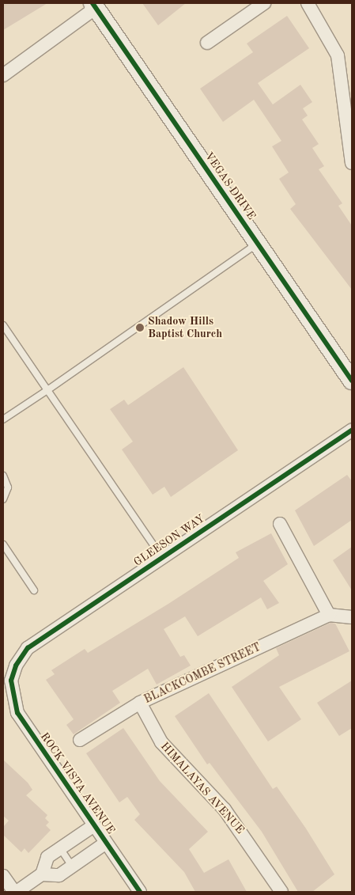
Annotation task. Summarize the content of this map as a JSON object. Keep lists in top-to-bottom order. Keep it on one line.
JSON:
{"streets":{"main road":["VEGAS DRIVE"],"street":["GLEESON WAY","BLACKCOMBE STREET","ROCK VISTA AVENUE","HIMALAYAS AVENUE"]},"crossings":[["GLEESON WAY","ROCK VISTA AVENUE"],["BLACKCOMBE STREET","HIMALAYAS AVENUE"]],"places":["Shadow Hills Baptist Church"]}
